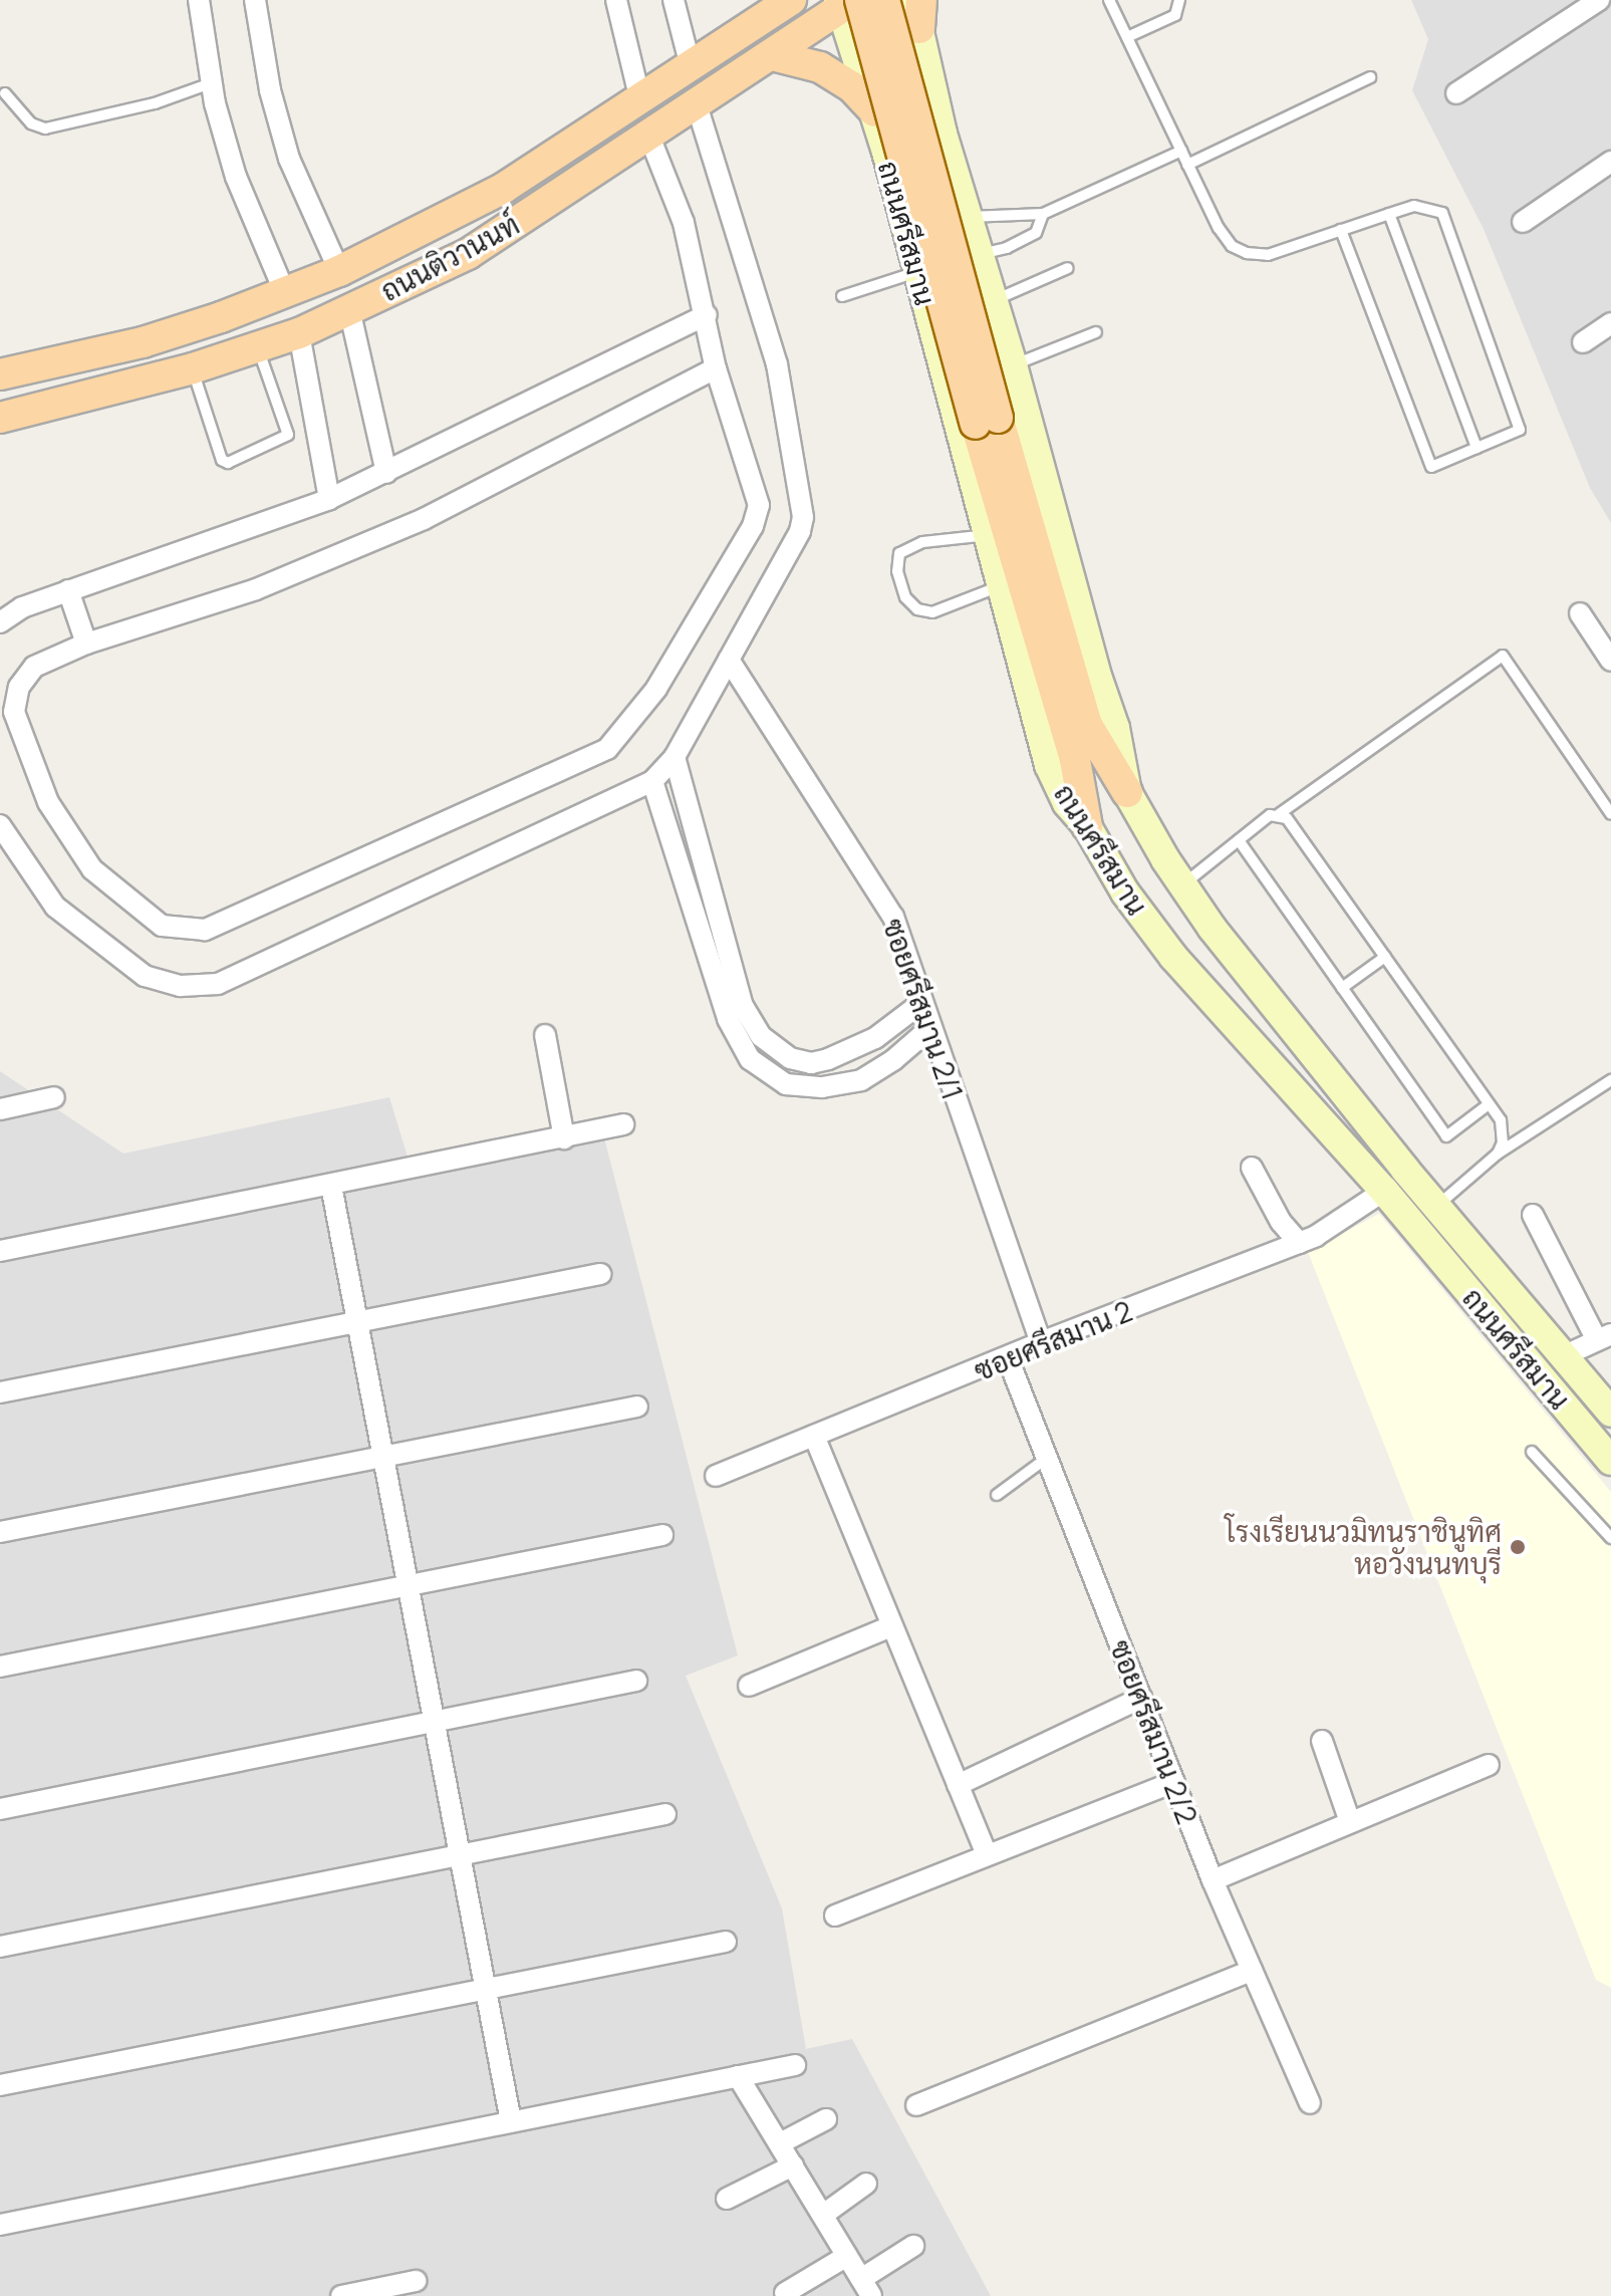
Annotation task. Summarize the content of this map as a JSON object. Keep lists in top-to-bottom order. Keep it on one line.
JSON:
{"streets":{"main road":["ถนนศรีสมาน","ถนนติวานนท์"],"street":["ซอยศรีสมาน 2/1","ซอยศรีสมาน 2","ซอยศรีสมาน 2/2"]},"crossings":[["ถนนศรีสมาน","ถนนติวานนท์"],["ถนนศรีสมาน","ซอยศรีสมาน 2"],["ซอยศรีสมาน 2/1","ซอยศรีสมาน 2"],["ซอยศรีสมาน 2","ซอยศรีสมาน 2/2"]],"places":["โรงเรียนนวมิทนราชินูทิศ หอวังนนทบุรี"]}
